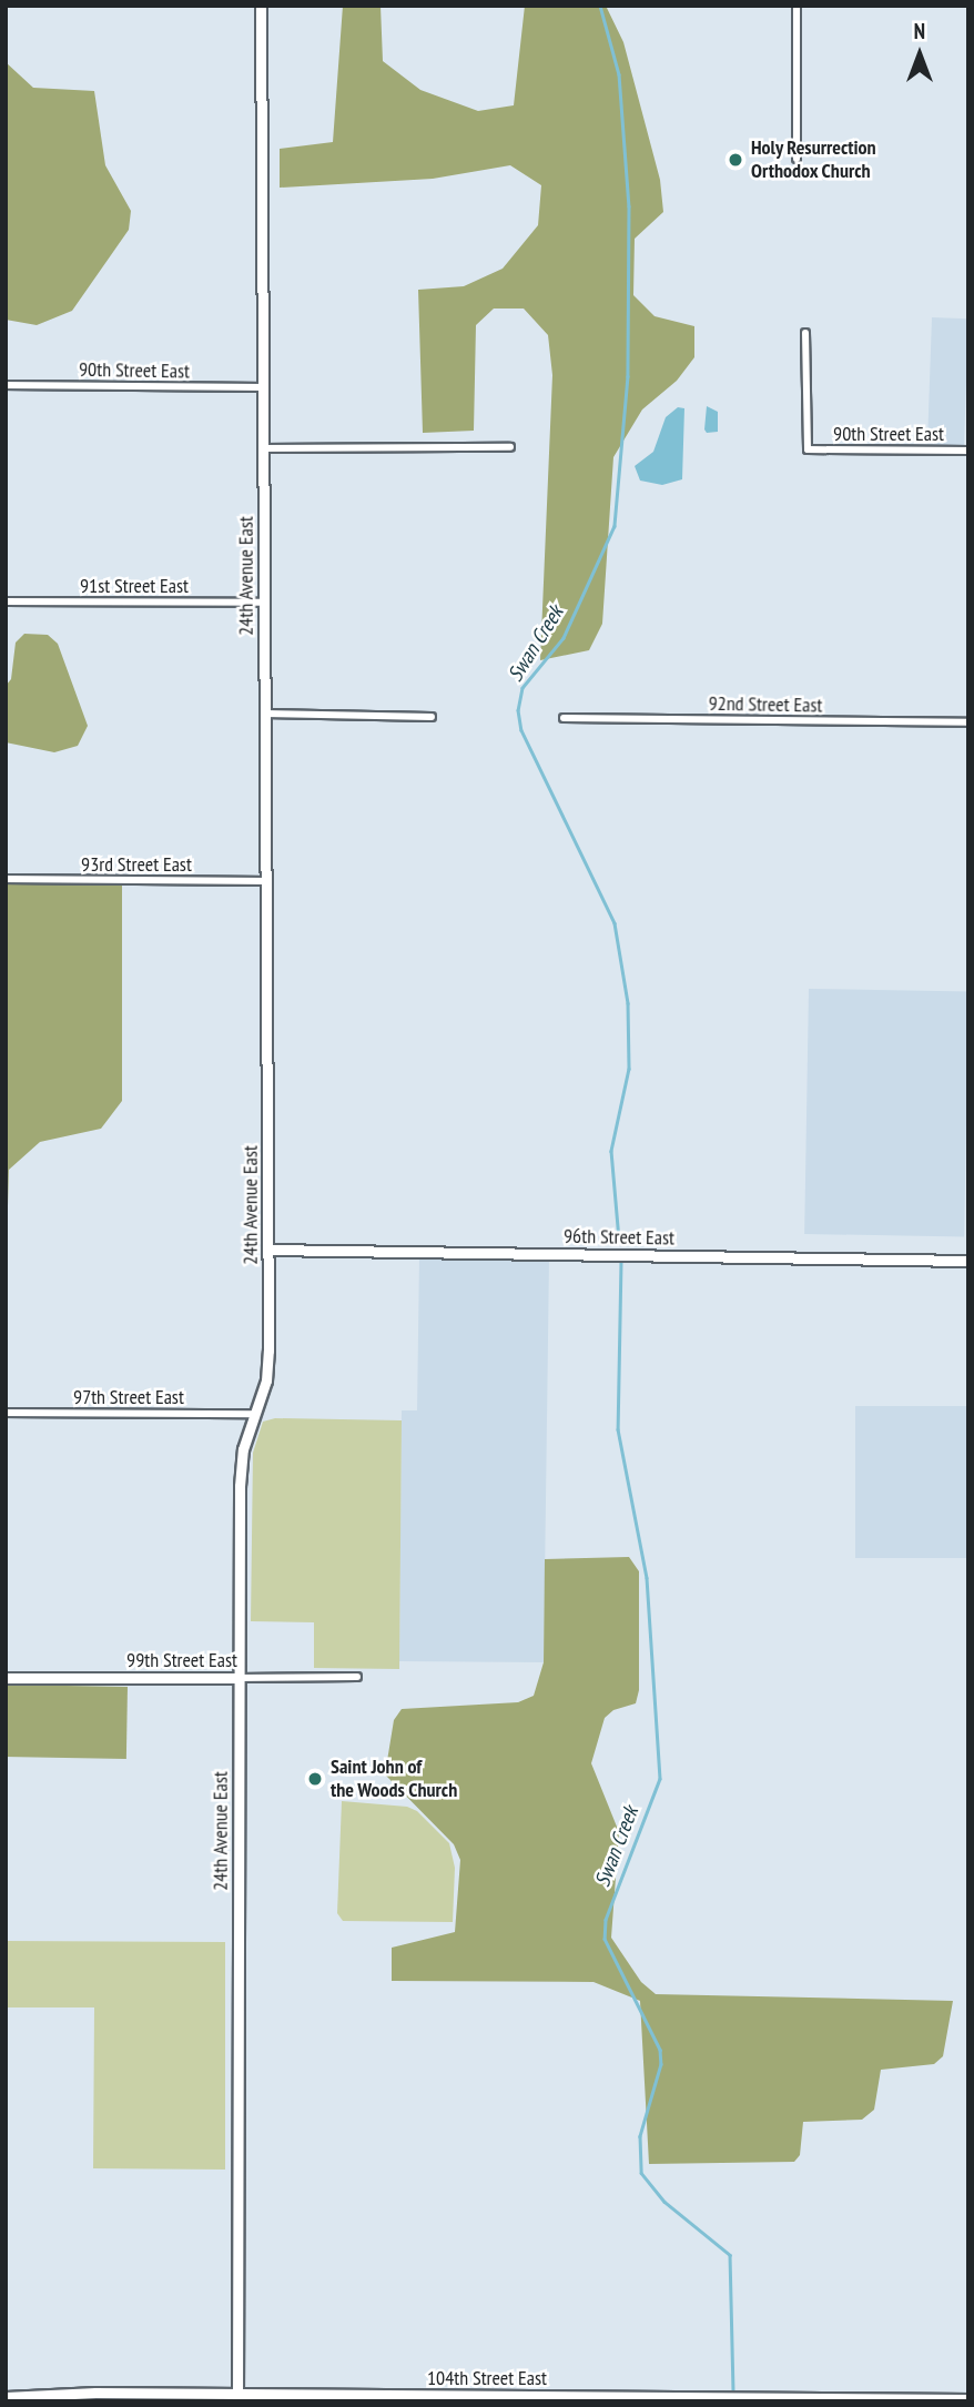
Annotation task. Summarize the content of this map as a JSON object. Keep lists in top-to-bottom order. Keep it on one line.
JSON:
{"streets":{"street":["90th Street East","24th Avenue East","91st Street East","92nd Street East","93rd Street East","96th Street East","97th Street East","99th Street East","104th Street East"]},"crossings":[["90th Street East","24th Avenue East"],["24th Avenue East","91st Street East"],["24th Avenue East","93rd Street East"],["24th Avenue East","96th Street East"],["24th Avenue East","97th Street East"],["24th Avenue East","99th Street East"],["24th Avenue East","104th Street East"]],"water":["Swan Creek"],"places":["Holy Resurrection Orthodox Church","Saint John of the Woods Church"],"north":"top"}
